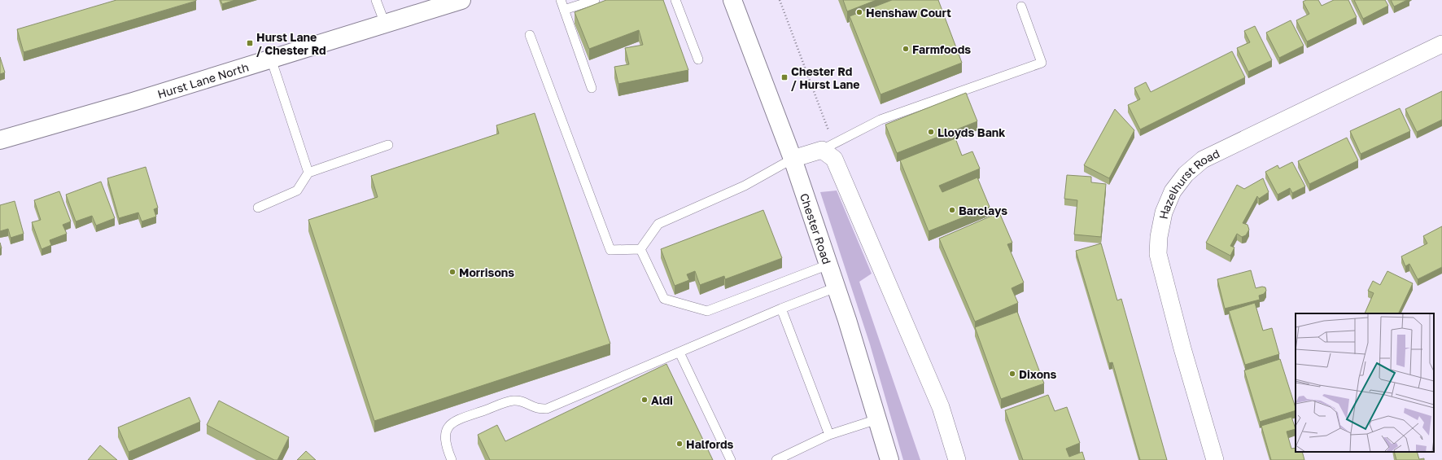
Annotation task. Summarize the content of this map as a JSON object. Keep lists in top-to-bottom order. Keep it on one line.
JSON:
{"streets":{"main road":["Hurst Lane North","Chester Road"],"street":["Hazelhurst Road"]},"places":{"other":["Henshaw Court","Farmfoods","Lloyds Bank","Barclays","Morrisons","Dixons","Aldi","Halfords"],"transit":["Hurst Lane / Chester Rd","Chester Rd / Hurst Lane"]}}
